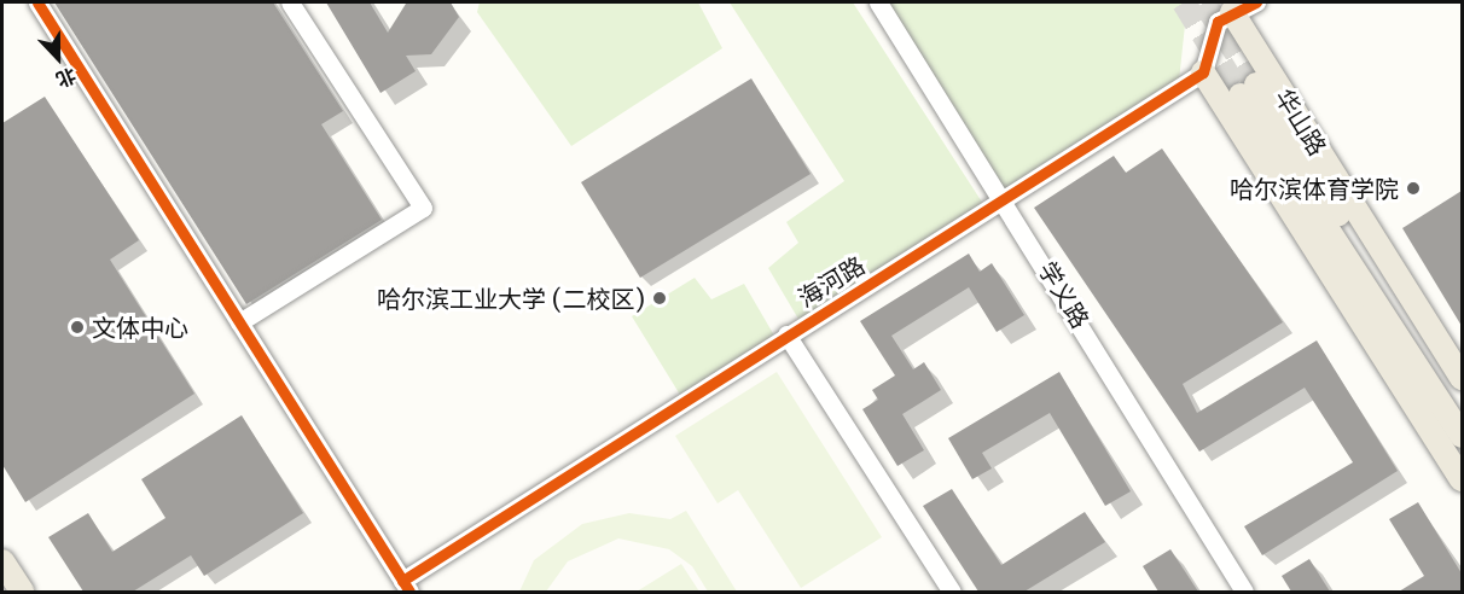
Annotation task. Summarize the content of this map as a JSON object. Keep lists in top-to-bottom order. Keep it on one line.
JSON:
{"streets":{"main road":["华山路"],"street":["海河路","学义路"]},"crossings":[["海河路","学义路"]],"places":["哈尔滨体育学院","哈尔滨工业大学 (二校区)","文体中心"],"north":"bottom"}
